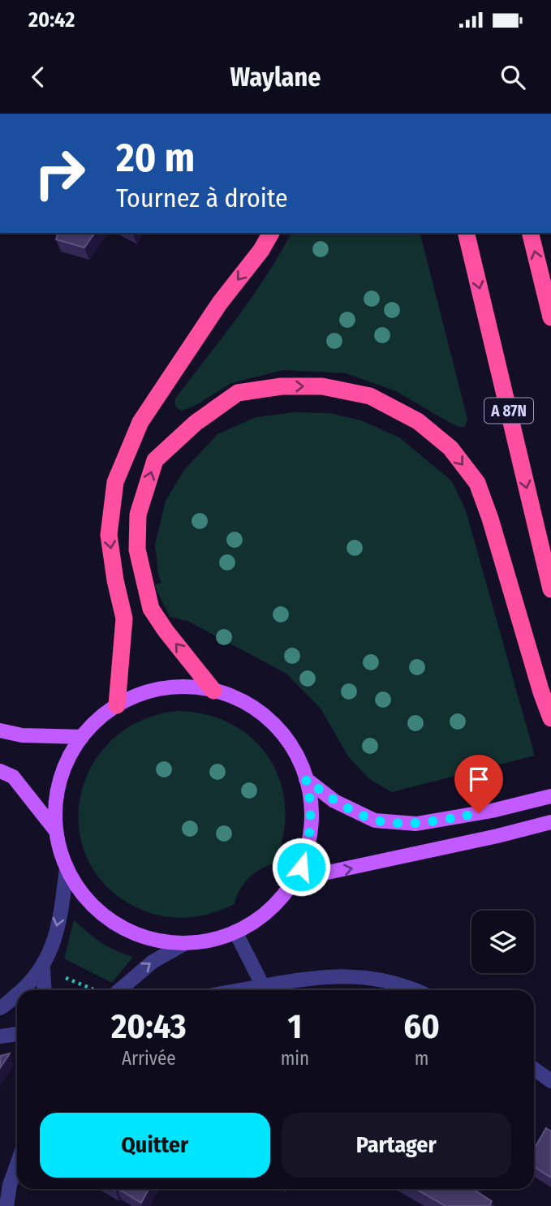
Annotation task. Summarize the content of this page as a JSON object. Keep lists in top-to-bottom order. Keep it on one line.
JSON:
{"streets":{"highway":["A 87N"]},"page":{"status":"20:42","header":"Waylane","turn":["20 m","Tournez à droite"],"eta":["20:43","Arrivée","1","min","60","m"],"buttons":["Quitter","Partager"]}}
